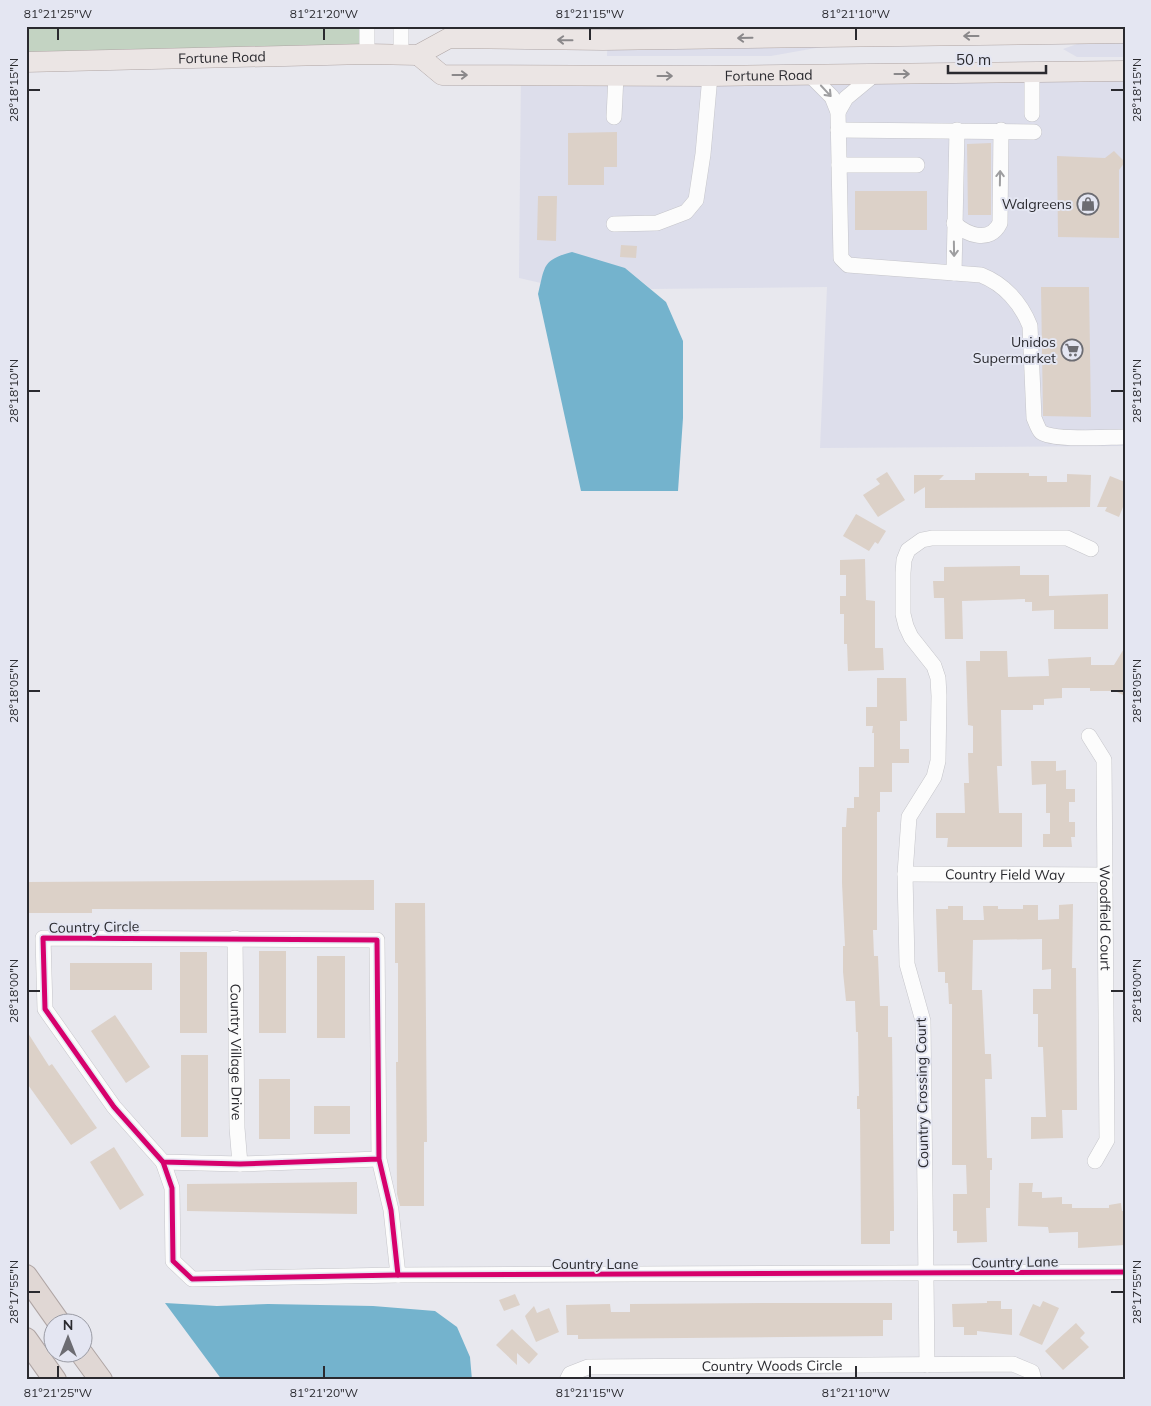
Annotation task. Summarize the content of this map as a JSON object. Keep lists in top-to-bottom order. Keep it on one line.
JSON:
{"streets":{"main road":["Fortune Road"],"street":["Country Field Way","Woodfield Court","Country Circle","Country Village Drive","Country Crossing Court","Country Lane","Country Woods Circle"]},"crossings":[["Country Field Way","Woodfield Court"],["Country Field Way","Country Crossing Court"],["Country Circle","Country Village Drive"],["Country Circle","Country Lane"],["Country Crossing Court","Country Lane"],["Country Crossing Court","Country Woods Circle"]],"places":{"shop":["Walgreens"],"supermarket":["Unidos Supermarket"]},"scale_bar":"50 m","north":"top","coordinates":["81°21'25\"W","81°21'20\"W","81°21'15\"W","81°21'10\"W","28°18'15\"N","28°18'10\"N","28°18'05\"N","28°18'00\"N","28°17'55\"N"]}
